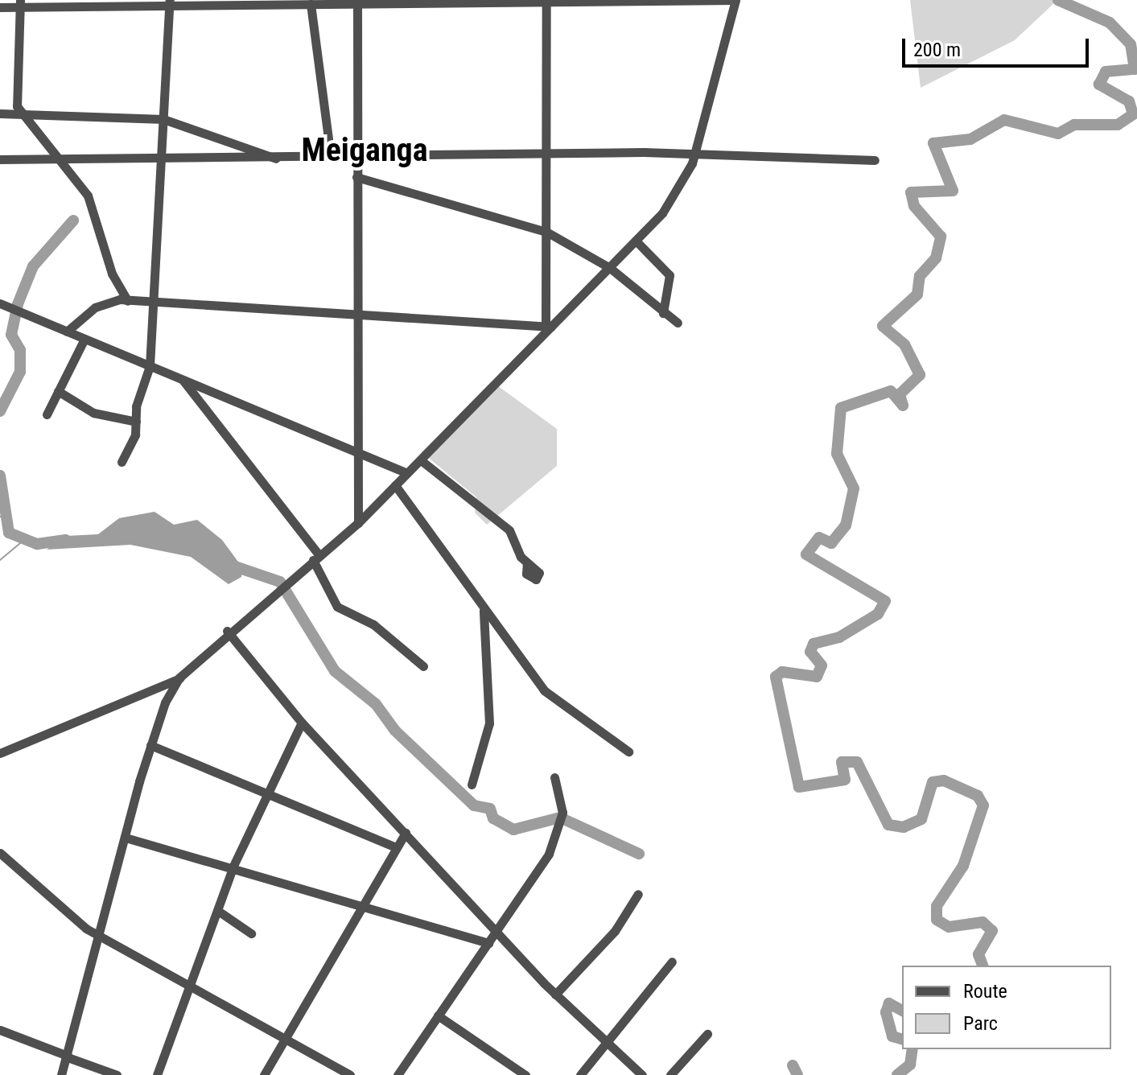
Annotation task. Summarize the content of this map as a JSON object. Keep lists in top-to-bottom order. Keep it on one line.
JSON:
{"districts":["Meiganga"],"legend":["Route","Parc"],"scale_bar":"200 m"}
